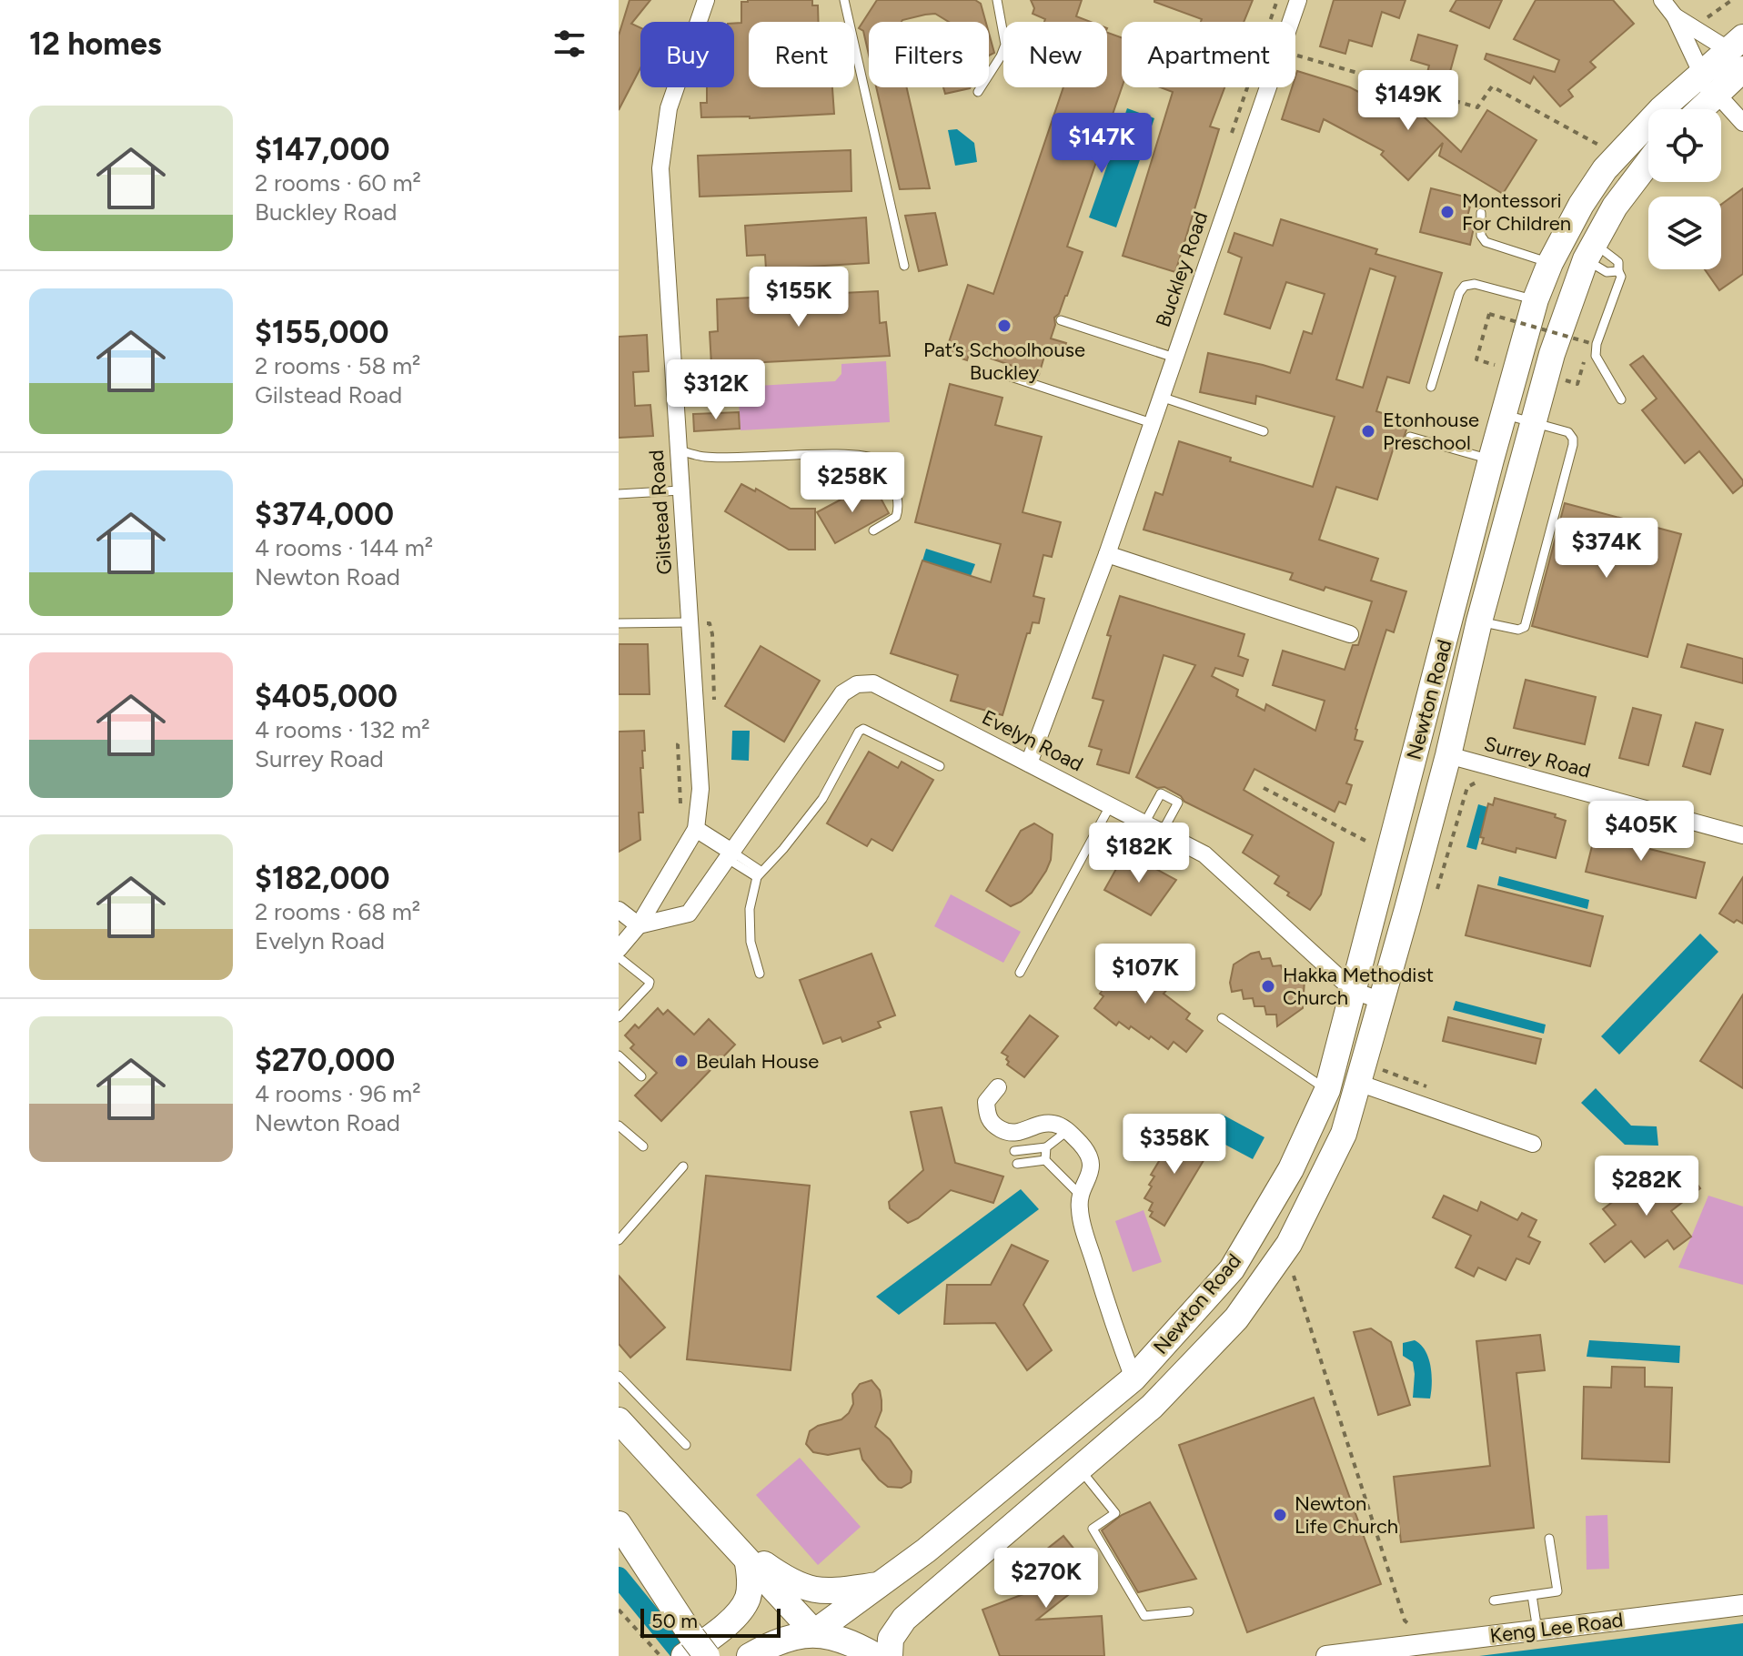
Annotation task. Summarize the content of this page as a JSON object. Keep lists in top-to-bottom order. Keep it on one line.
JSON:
{"streets":{"main road":["Newton Road"],"street":["Buckley Road","Gilstead Road","Evelyn Road","Surrey Road","Keng Lee Road"]},"crossings":[["Buckley Road","Evelyn Road"],["Newton Road","Evelyn Road"],["Newton Road","Surrey Road"]],"places":["Montessori For Children","Pat’s Schoolhouse Buckley","Etonhouse Preschool","Hakka Methodist Church","Beulah House","Newton Life Church"],"scale_bar":"50 m","page":{"heading":"12 homes","chip":["Buy","Rent","Filters","New","Apartment"],"price":["$149K","$147K","$155K","$312K","$258K","$374K","$405K","$182K","$107K","$358K","$282K","$270K"],"list":[{"name":"$147,000","note":"2 rooms · 60 m² · Buckley Road"},{"name":"$155,000","note":"2 rooms · 58 m² · Gilstead Road"},{"name":"$374,000","note":"4 rooms · 144 m² · Newton Road"},{"name":"$405,000","note":"4 rooms · 132 m² · Surrey Road"},{"name":"$182,000","note":"2 rooms · 68 m² · Evelyn Road"},{"name":"$270,000","note":"4 rooms · 96 m² · Newton Road"}],"scale":"50 m"}}
